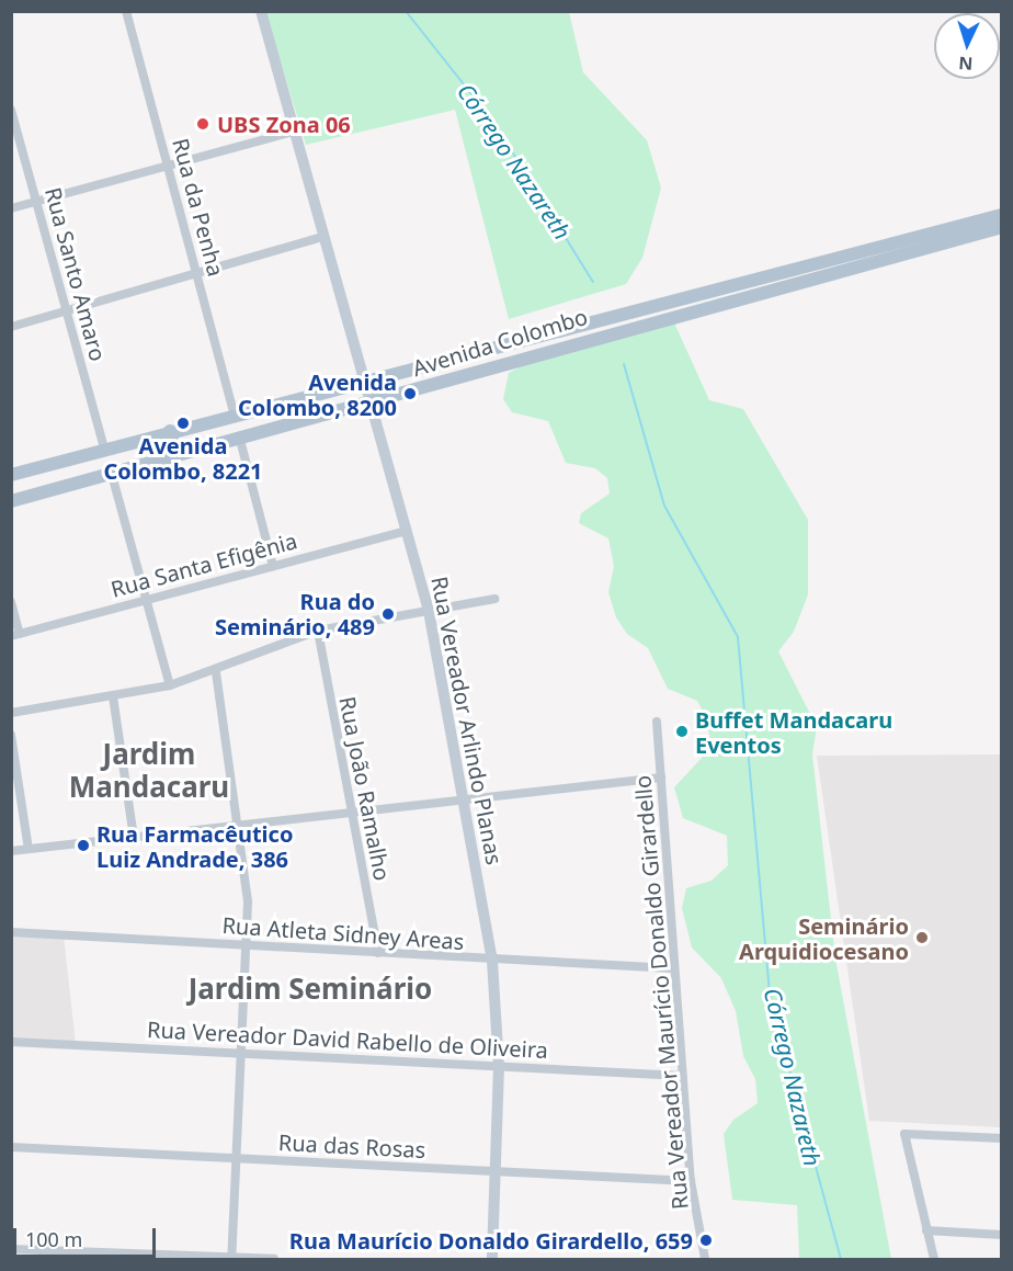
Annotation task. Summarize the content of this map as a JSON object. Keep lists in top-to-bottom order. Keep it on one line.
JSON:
{"streets":{"main road":["Avenida Colombo"],"street":["Rua da Penha","Rua Santo Amaro","Rua Santa Efigênia","Rua Vereador Arlindo Planas","Rua João Ramalho","Rua Atleta Sidney Areas","Rua Vereador Maurício Donaldo Girardello","Rua Vereador David Rabello de Oliveira","Rua das Rosas"]},"crossings":[["Rua da Penha","Avenida Colombo"],["Rua Santo Amaro","Avenida Colombo"],["Avenida Colombo","Rua Vereador Arlindo Planas"],["Rua Santa Efigênia","Rua Vereador Arlindo Planas"],["Rua Vereador Arlindo Planas","Rua Atleta Sidney Areas"],["Rua Vereador Arlindo Planas","Rua Vereador David Rabello de Oliveira"],["Rua Vereador Arlindo Planas","Rua das Rosas"],["Rua João Ramalho","Rua Atleta Sidney Areas"],["Rua Atleta Sidney Areas","Rua Vereador Maurício Donaldo Girardello"],["Rua Vereador Maurício Donaldo Girardello","Rua Vereador David Rabello de Oliveira"],["Rua Vereador Maurício Donaldo Girardello","Rua das Rosas"]],"districts":["Jardim Mandacaru","Jardim Seminário"],"water":["Córrego Nazareth"],"places":["UBS Zona 06","Avenida Colombo, 8200","Avenida Colombo, 8221","Rua do Seminário, 489","Buffet Mandacaru Eventos","Rua Farmacêutico Luiz Andrade, 386","Seminário Arquidiocesano","Rua Maurício Donaldo Girardello, 659"],"scale_bar":"100 m","north":"bottom"}
